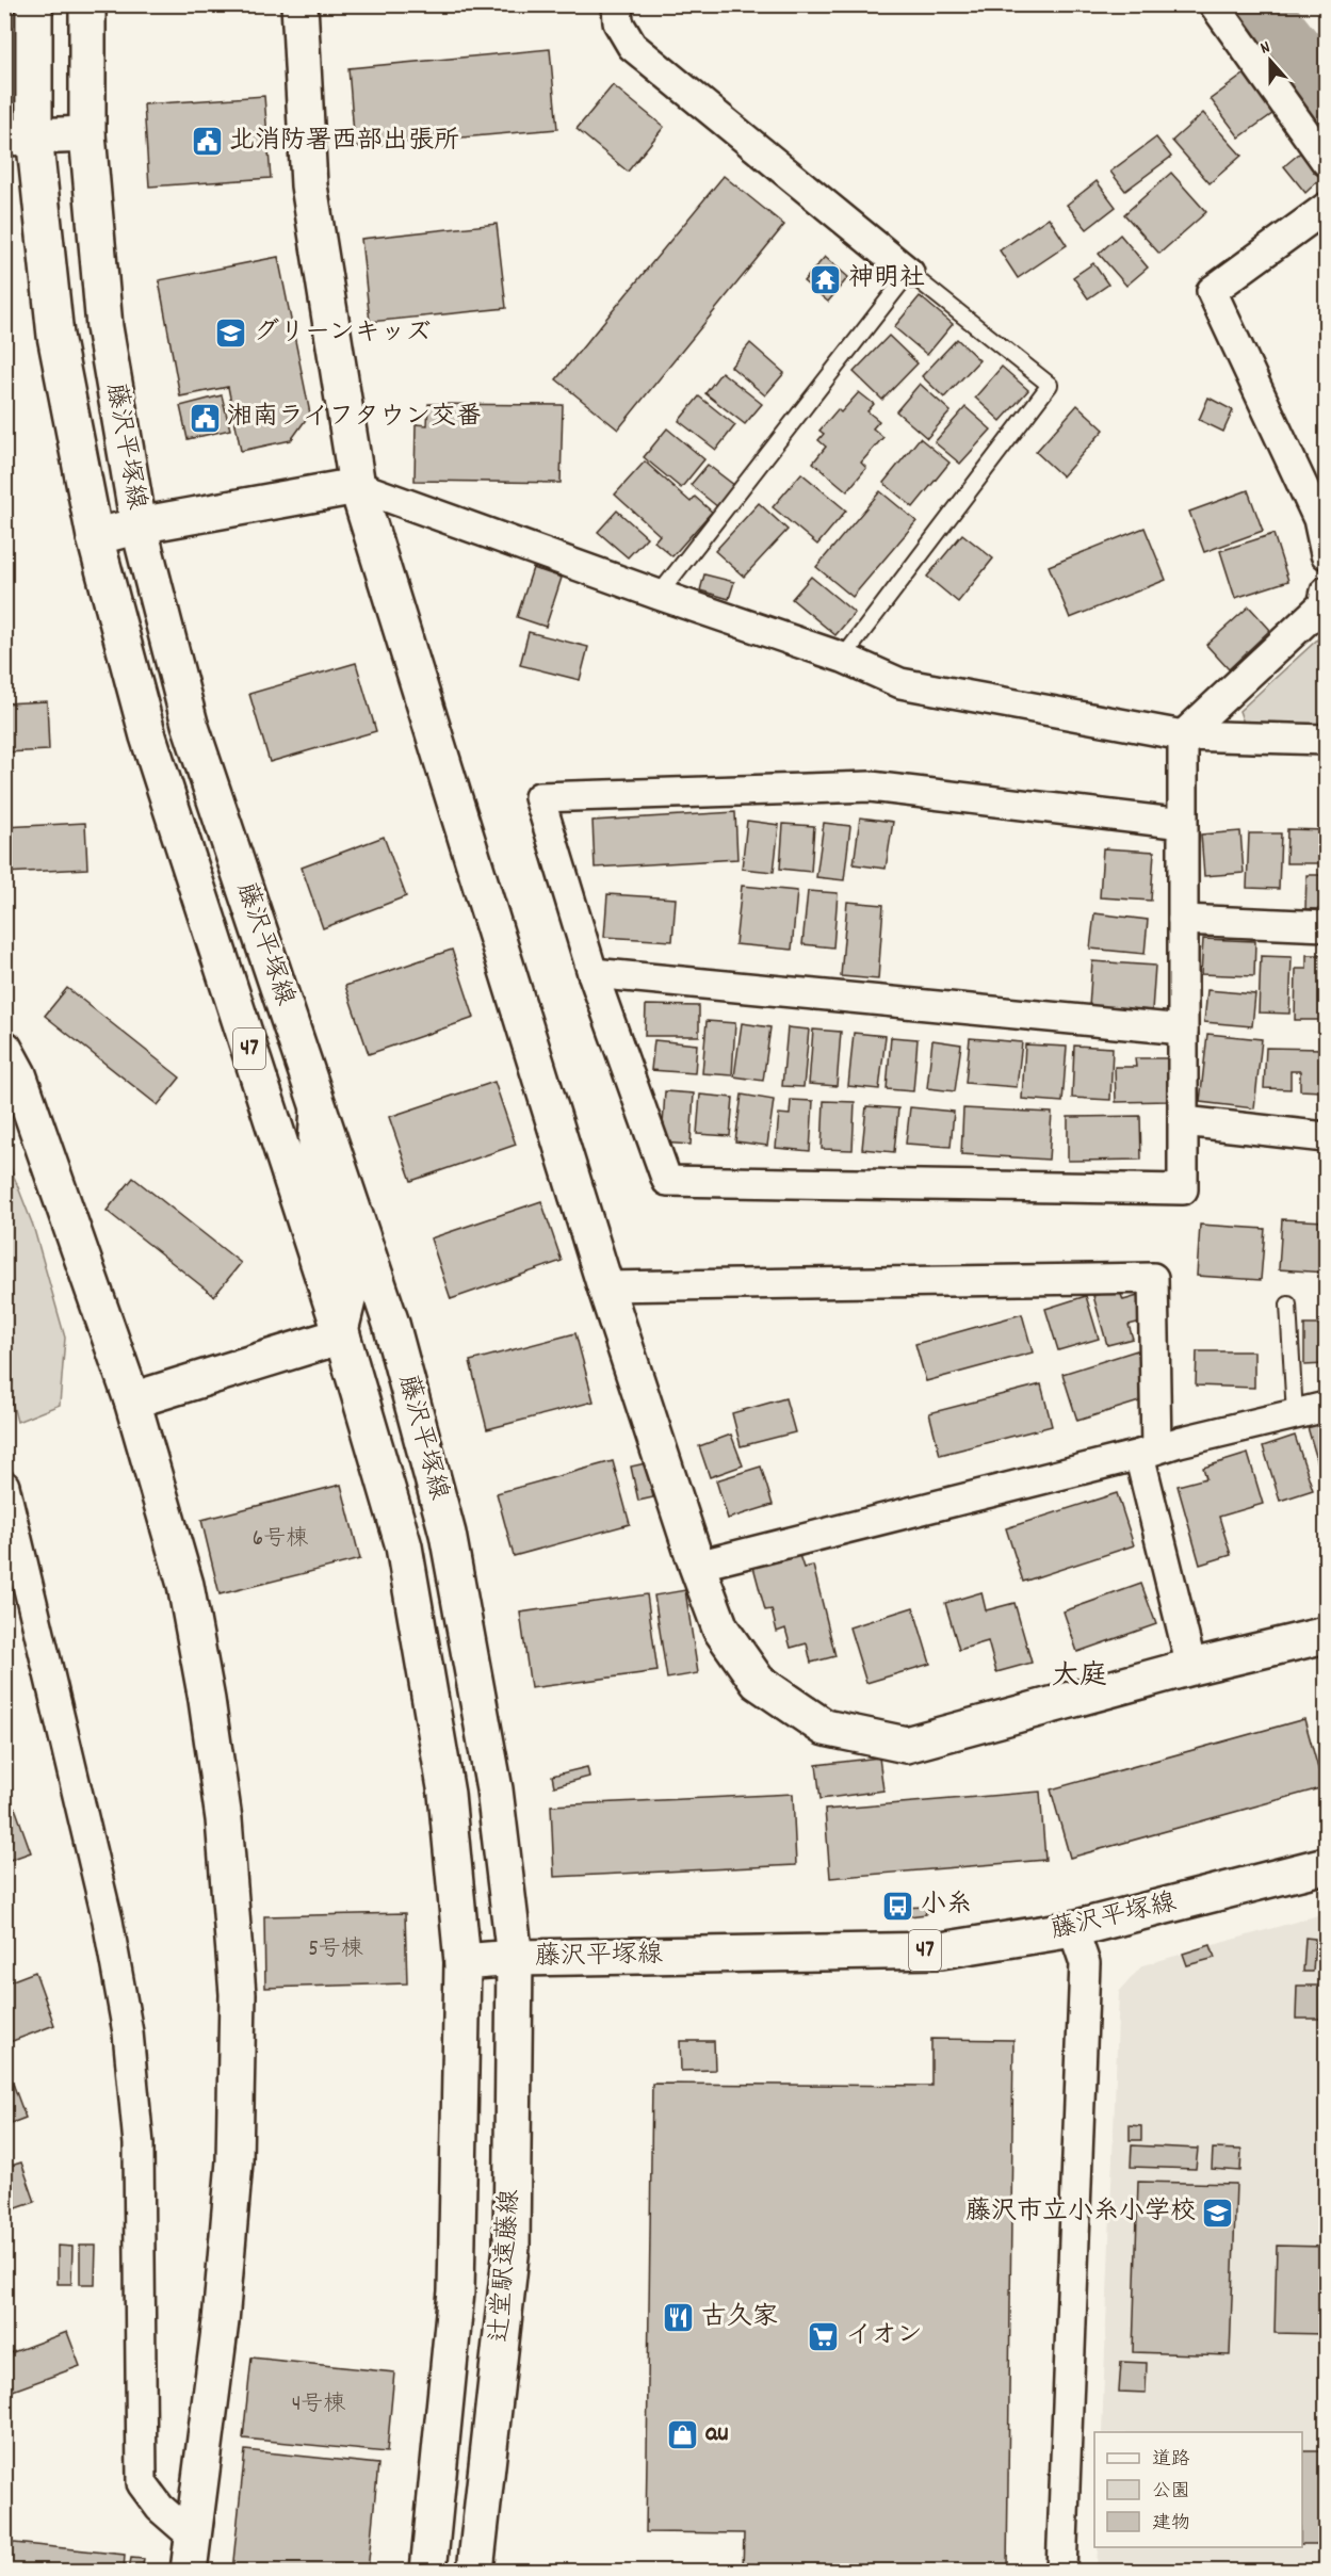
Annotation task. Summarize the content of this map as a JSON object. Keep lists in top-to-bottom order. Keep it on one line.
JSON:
{"streets":{"street":["藤沢平塚線","47","辻堂駅遠藤線"]},"crossings":[["藤沢平塚線","47"],["藤沢平塚線","辻堂駅遠藤線"],["47","辻堂駅遠藤線"]],"districts":["大庭"],"places":{"public building":["北消防署西部出張所","湘南ライフタウン交番"],"temple":["神明社"],"school or university":["グリーンキッズ","藤沢市立小糸小学校"],"bus stop":["小糸"],"restaurant":["古久家"],"supermarket":["イオン"],"shop":["au"]},"house_numbers":["6号棟","5号棟","4号棟"],"legend":["道路","公園","建物"],"north":"top"}
